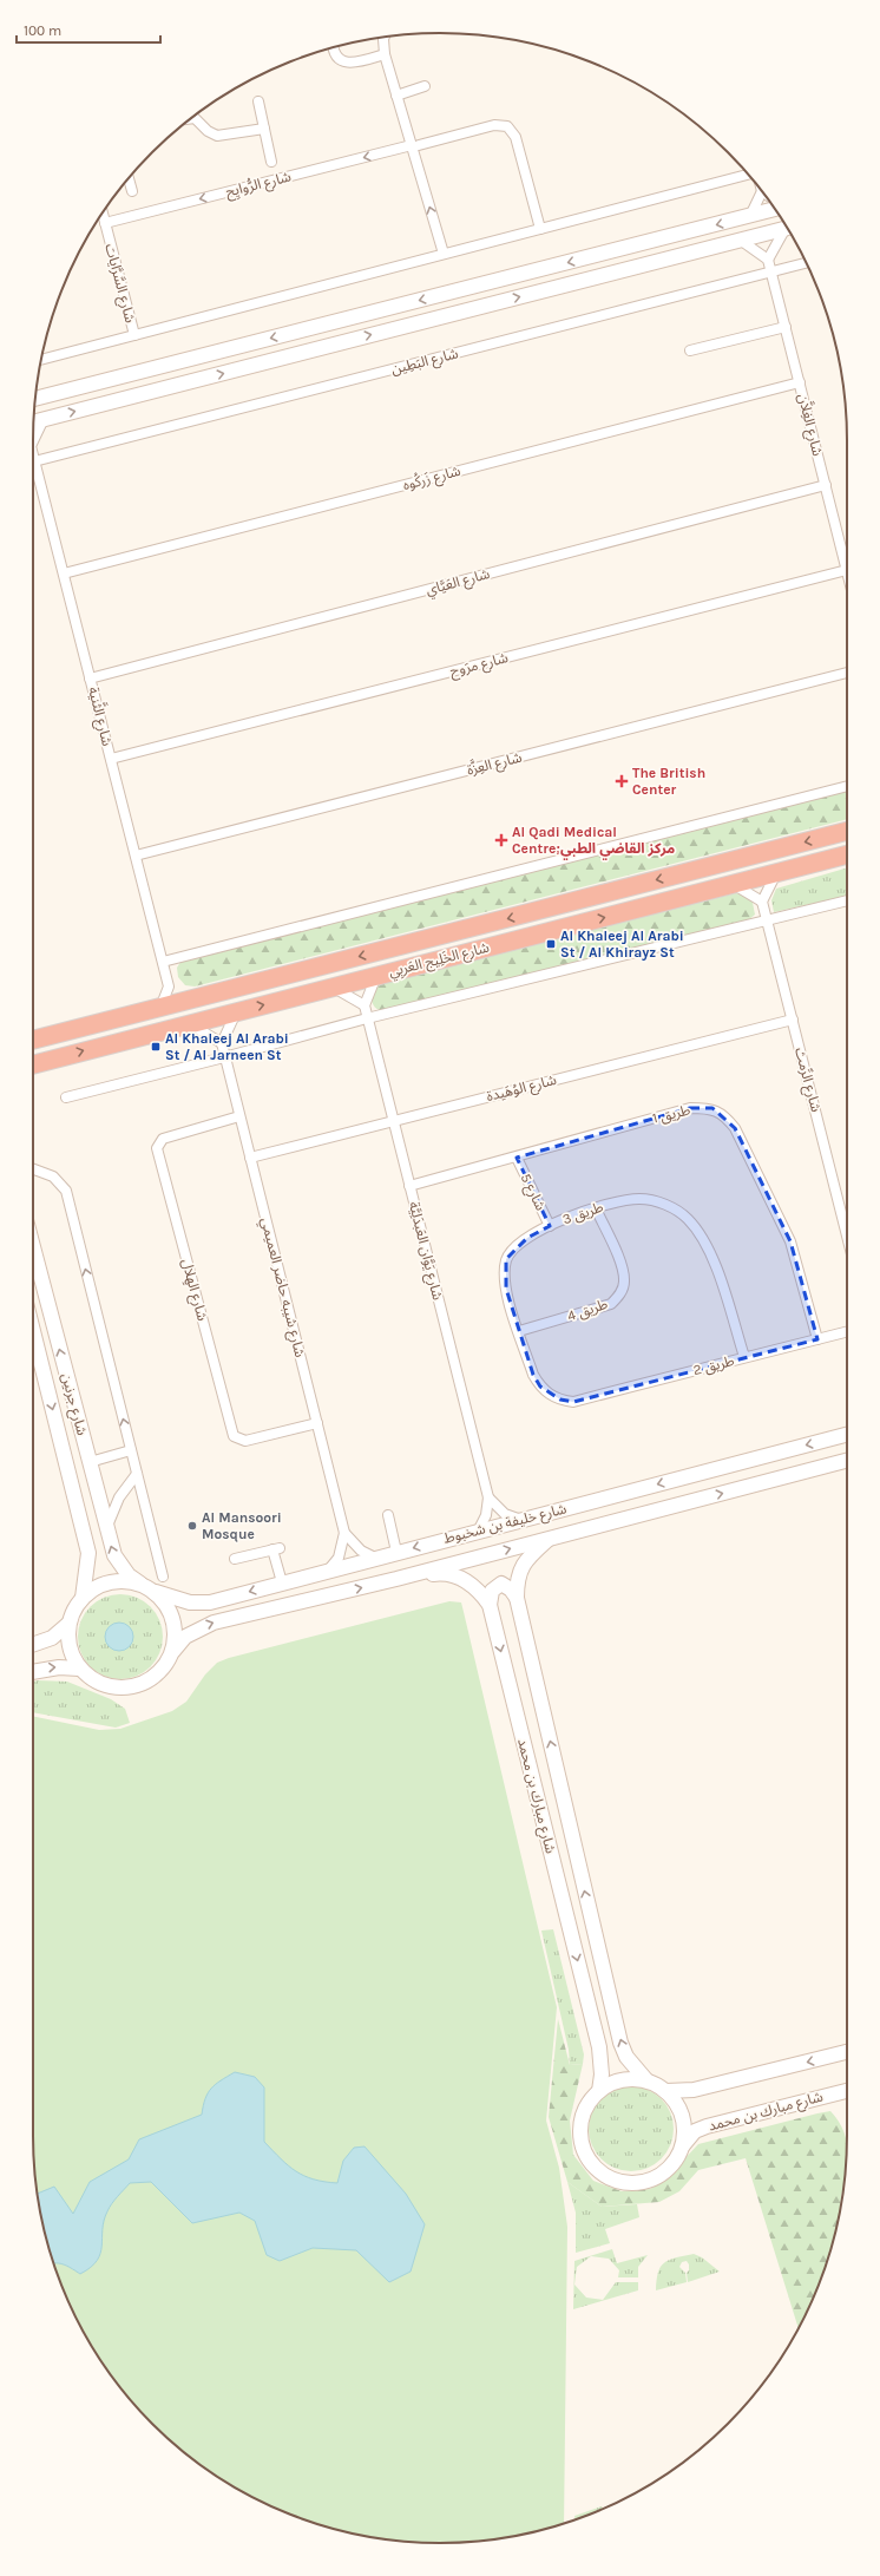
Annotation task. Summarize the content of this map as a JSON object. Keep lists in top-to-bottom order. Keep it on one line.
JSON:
{"streets":{"highway":["شارع الخَلِيج العَربِي"],"main road":["شارع جرنين","شارع خليفة بن شخبوط","شارع مبارك بن محمد"],"street":["شارع الرُّوايِح","شارع السَّرَّايات","شارع البَطِين","شارع الغِلاَّن","شارع زَركُوه","شارع العَيَّاي","شارع مرَوح","شارع الثَّنية","شارع العِزَّة","شارع الرِّمث","شارع الوُهَيدة","طريق 1","شارع 5","طريق 3","شارع يَوَّان العَبدَلِيَّة","شارع شيبه حاضر العميمي","شارع الهِلال","طريق 4","طريق 2"]},"crossings":[["شارع الرُّوايِح","شارع السَّرَّايات"],["شارع البَطِين","شارع الغِلاَّن"],["شارع البَطِين","شارع الثَّنية"],["شارع الغِلاَّن","شارع زَركُوه"],["شارع الغِلاَّن","شارع العَيَّاي"],["شارع الغِلاَّن","شارع مرَوح"],["شارع زَركُوه","شارع الثَّنية"],["شارع العَيَّاي","شارع الثَّنية"],["شارع مرَوح","شارع الثَّنية"],["شارع الثَّنية","شارع العِزَّة"],["شارع الرِّمث","شارع الوُهَيدة"],["شارع الوُهَيدة","شارع يَوَّان العَبدَلِيَّة"],["شارع الوُهَيدة","شارع شيبه حاضر العميمي"],["طريق 1","شارع 5"],["طريق 1","شارع يَوَّان العَبدَلِيَّة"],["طريق 1","طريق 2"],["شارع 5","طريق 3"],["طريق 3","طريق 4"],["طريق 3","طريق 2"],["شارع يَوَّان العَبدَلِيَّة","شارع خليفة بن شخبوط"],["شارع شيبه حاضر العميمي","شارع الهِلال"],["شارع شيبه حاضر العميمي","شارع خليفة بن شخبوط"],["شارع جرنين","شارع خليفة بن شخبوط"],["شارع خليفة بن شخبوط","شارع مبارك بن محمد"]],"one_way":["شارع الرُّوايِح"],"places":{"health":["The British Center","Al Qadi Medical Centre;مركز القاضي الطبي"],"transit":["Al Khaleej Al Arabi St / Al Khirayz St","Al Khaleej Al Arabi St / Al Jarneen St"],"other":["Al Mansoori Mosque"]},"scale_bar":"100 m"}
